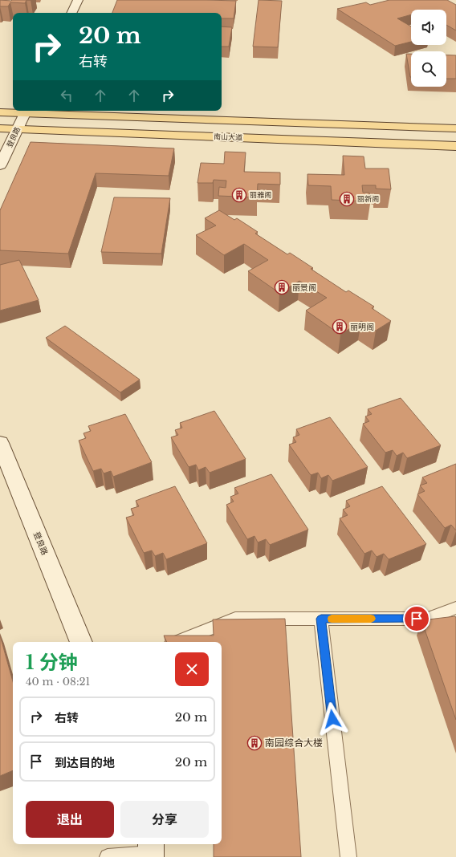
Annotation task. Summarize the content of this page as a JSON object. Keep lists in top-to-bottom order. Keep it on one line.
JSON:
{"streets":{"main road":["登良路","南山大道"]},"crossings":[["登良路","南山大道"]],"places":{"building":["丽雅阁","丽新阁","丽景阁","丽明阁","南园综合大楼"]},"page":{"turn":["20 m","右转"],"heading":["1 分钟","40 m · 08:21"],"list":[{"name":"右转","value":"20 m"},{"name":"到达目的地","value":"20 m"}],"buttons":["退出","分享"]}}
